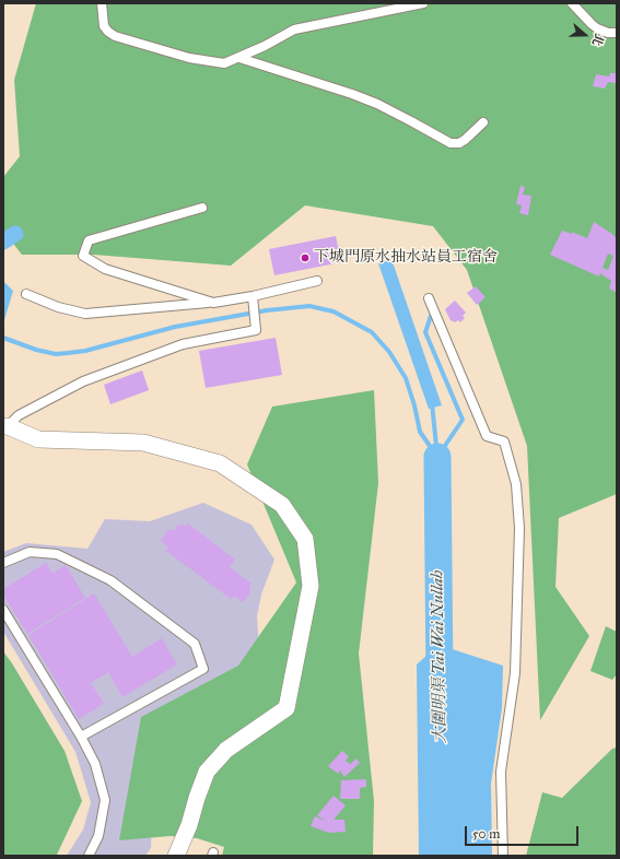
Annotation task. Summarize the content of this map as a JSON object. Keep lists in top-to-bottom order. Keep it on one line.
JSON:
{"water":["大圍明渠 Tai Wai Nullah"],"places":["下城門原水抽水站員工宿舍"],"scale_bar":"50 m","north":"right"}
